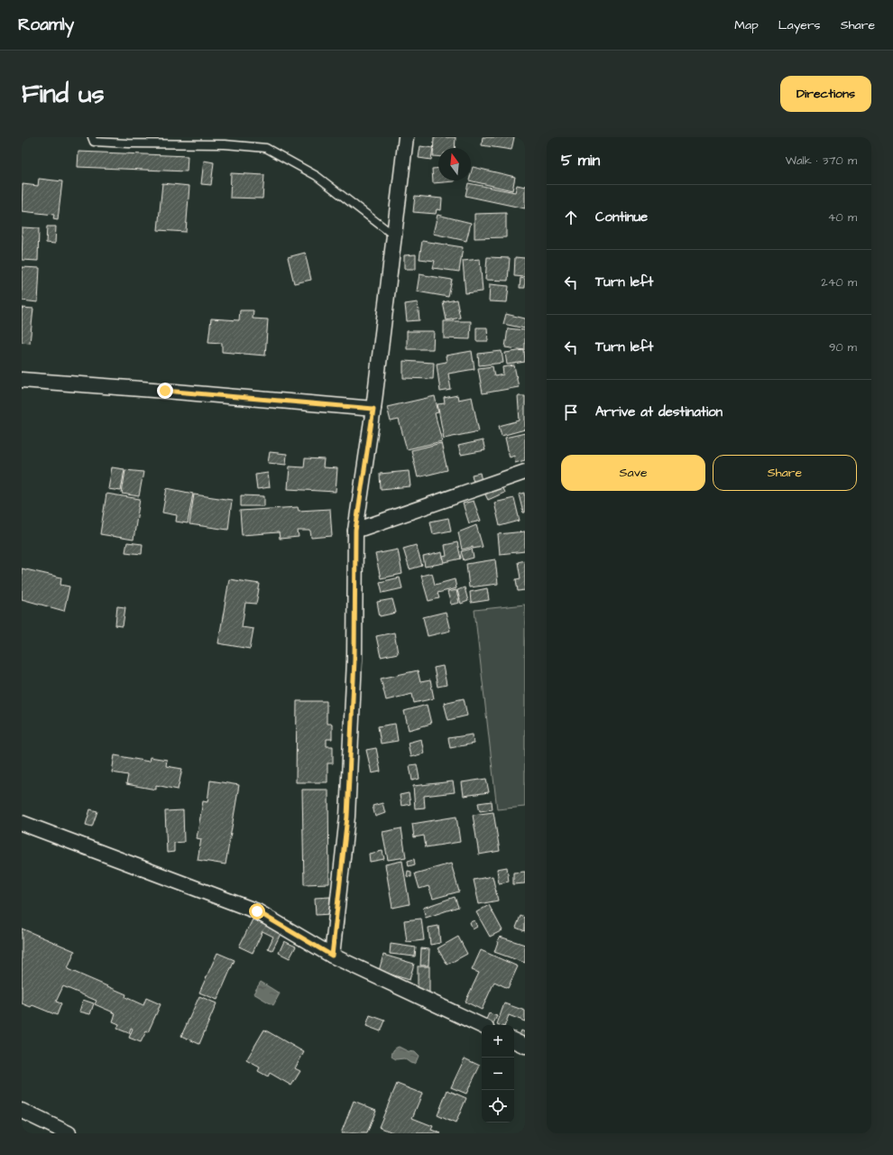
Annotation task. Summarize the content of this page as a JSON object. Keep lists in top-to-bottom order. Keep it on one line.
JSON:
{"north":"top","page":{"header":"Roamly","nav":["Map","Layers","Share"],"buttons":["Directions",["Save","Share"]],"title":"Find us","heading":["5 min","Walk · 370 m"],"list":[["Continue","40 m"],["Turn left","240 m"],["Turn left","90 m"],"Arrive at destination"],"map_buttons":["+","−"]}}
